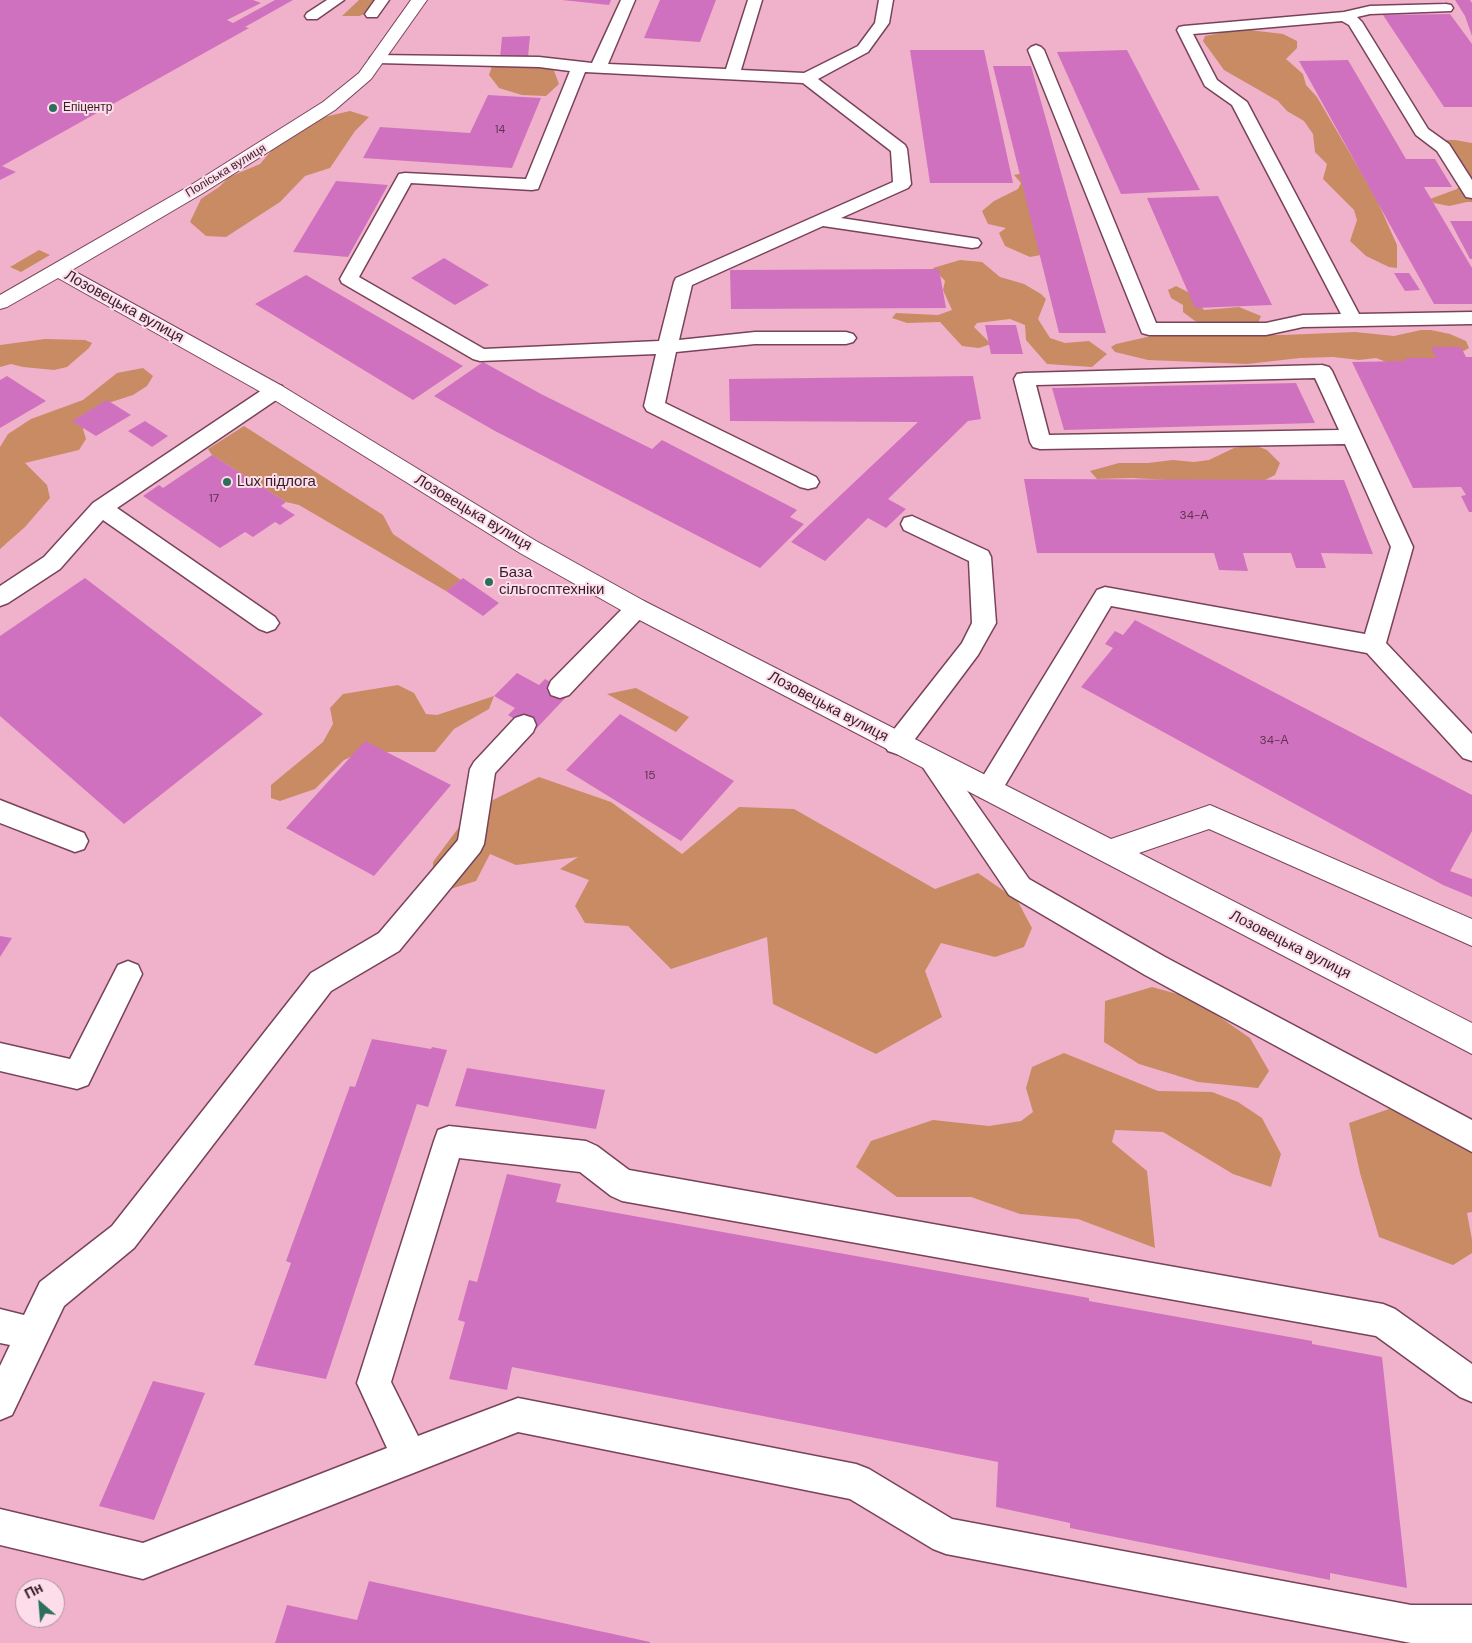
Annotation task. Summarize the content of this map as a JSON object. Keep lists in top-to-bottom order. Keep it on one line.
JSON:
{"streets":{"street":["Поліська вулиця","Лозовецька вулиця"]},"crossings":[["Поліська вулиця","Лозовецька вулиця"]],"places":["Епіцентр","Lux підлога","База сільгосптехніки"],"house_numbers":["14","17","34-А","34-А","15"],"north":"top left"}
